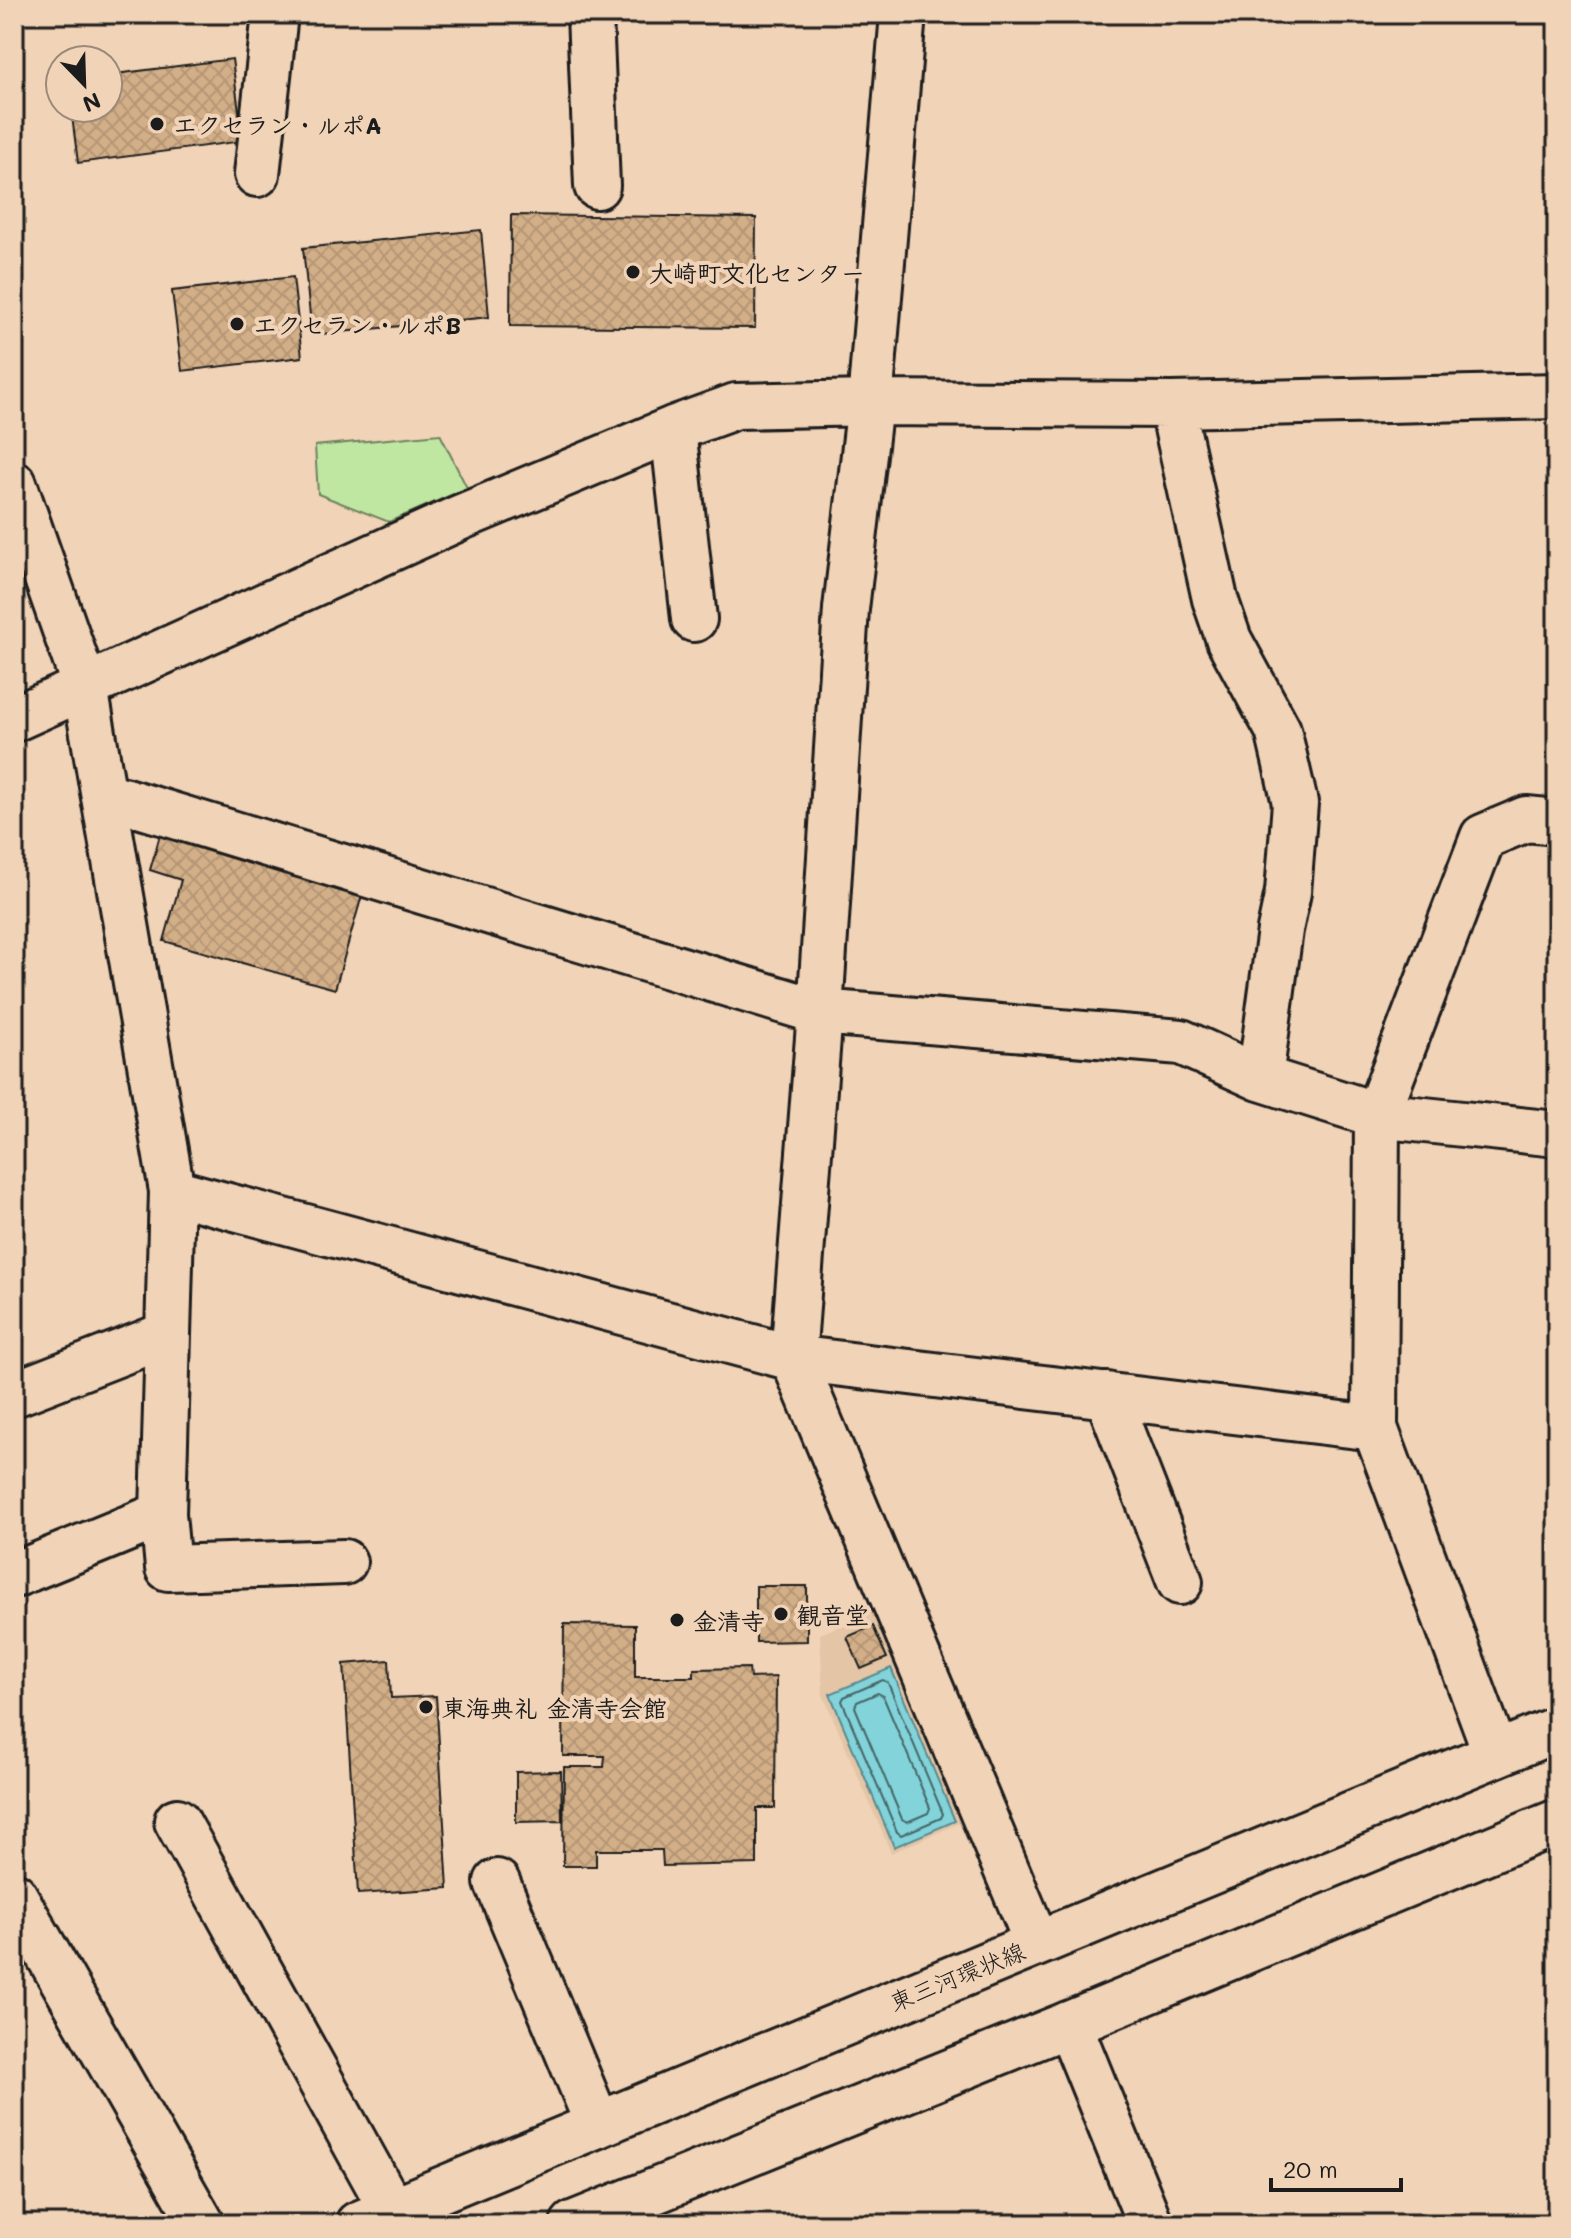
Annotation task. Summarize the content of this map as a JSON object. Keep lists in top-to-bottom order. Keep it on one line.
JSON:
{"streets":{"street":["東三河環状線"]},"places":["エクセラン・ルポA","大崎町文化センター","エクセラン・ルポB","観音堂","金清寺","東海典礼 金清寺会館"],"scale_bar":"20 m","north":"bottom right"}
